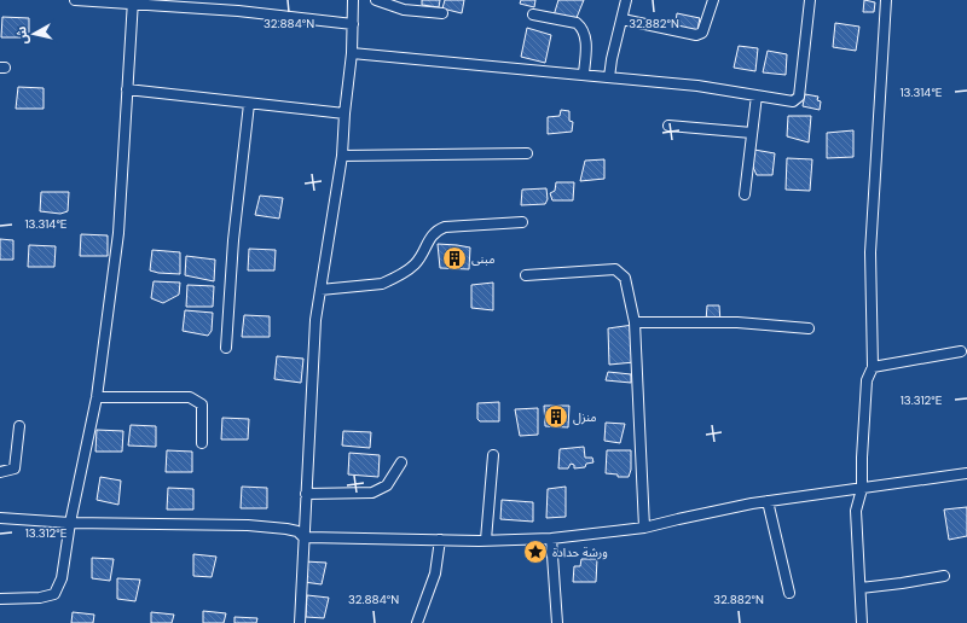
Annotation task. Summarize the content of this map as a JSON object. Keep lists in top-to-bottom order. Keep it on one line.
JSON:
{"places":{"building":["مبنى","منزل"],"place":["ورشة حدادة"]},"north":"left","coordinates":["32.884°N","32.882°N","13.314°E","13.312°E"]}
